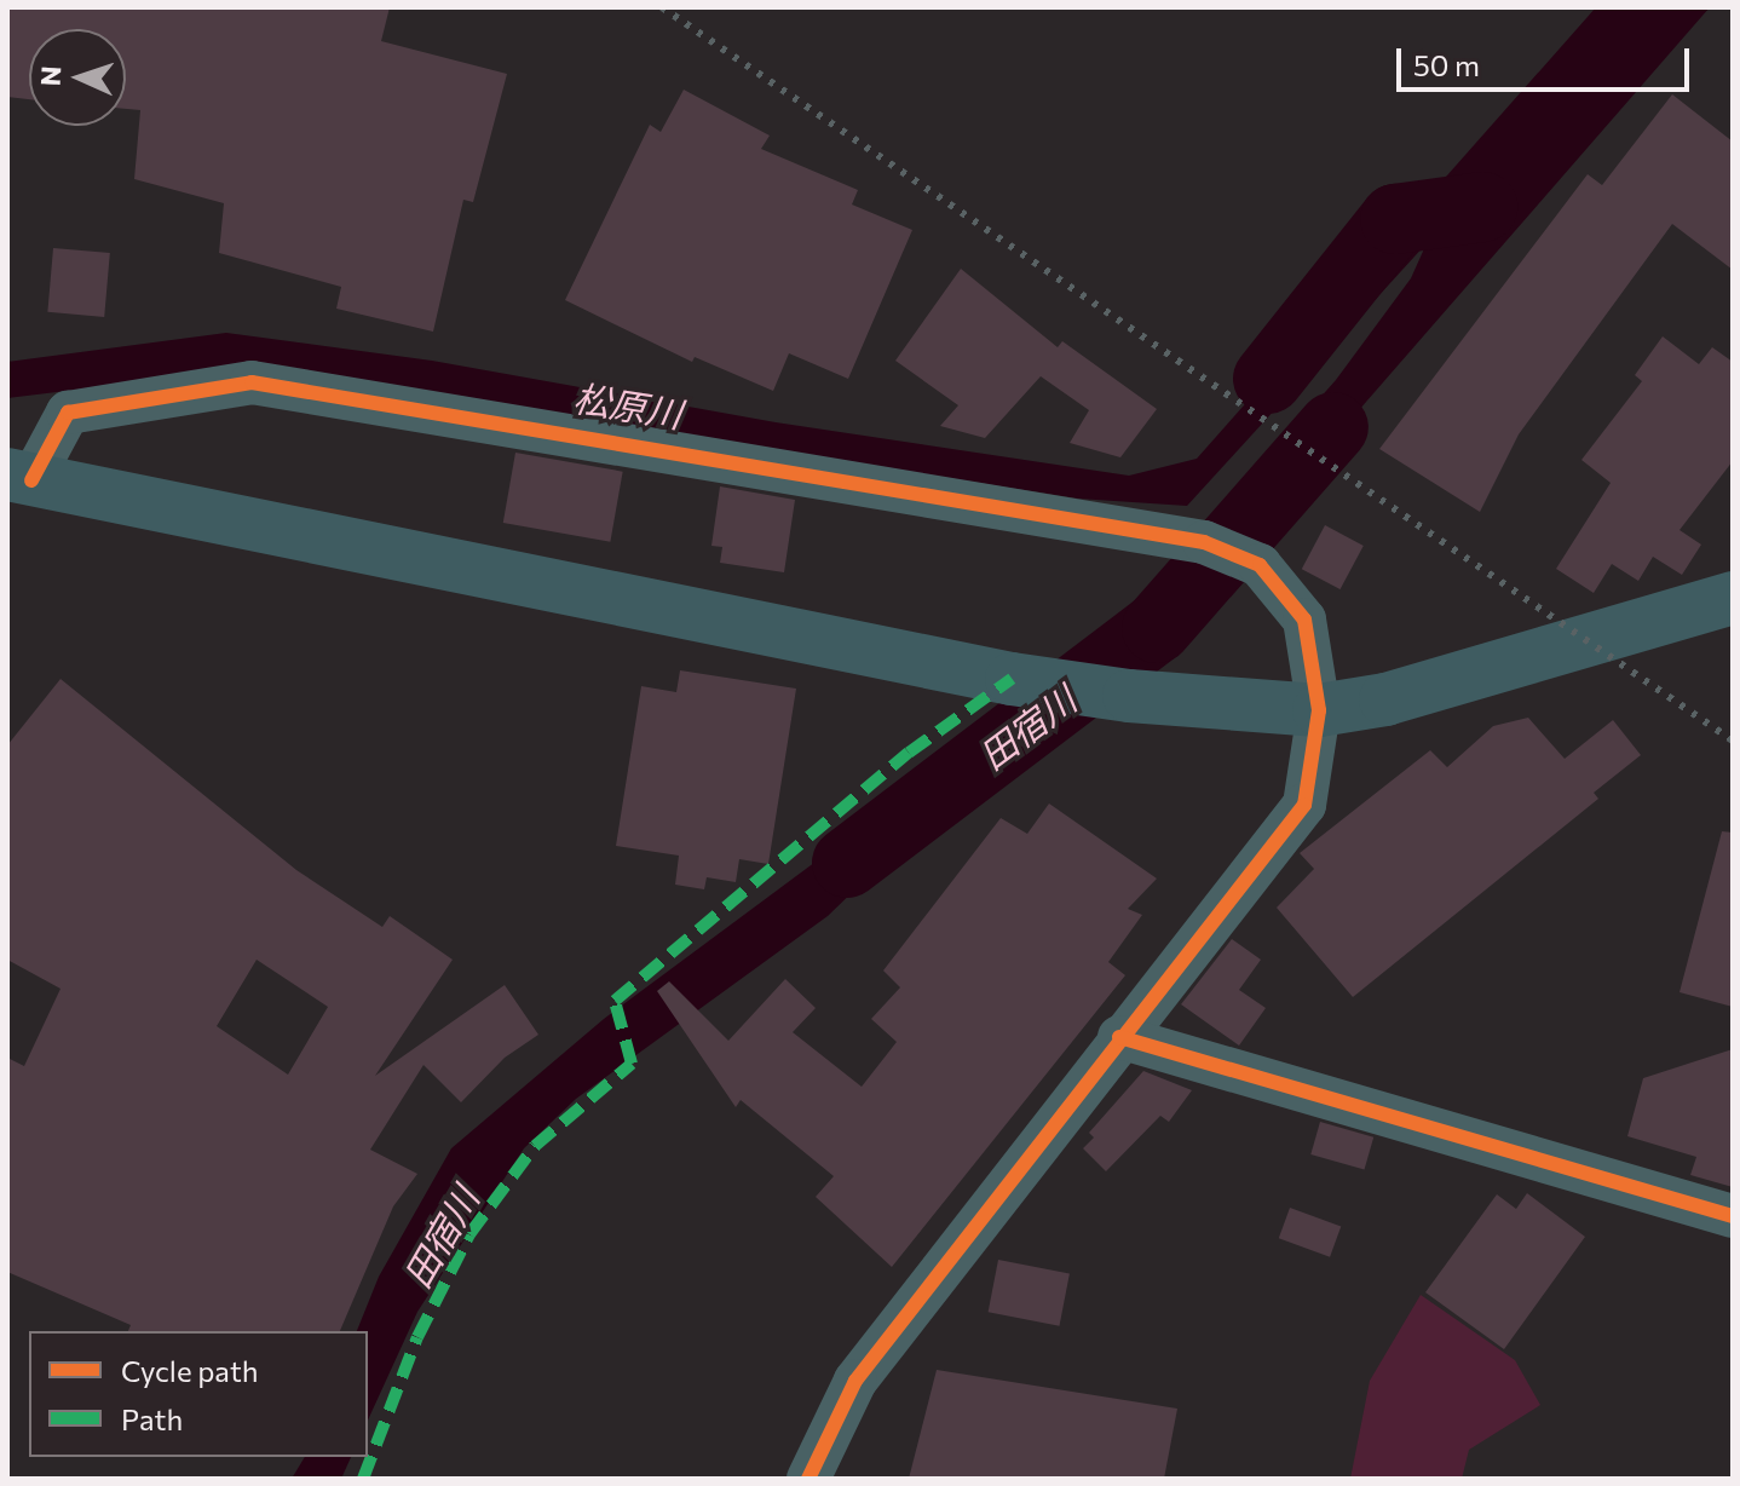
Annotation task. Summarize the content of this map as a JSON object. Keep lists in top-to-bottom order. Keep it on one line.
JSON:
{"water":["松原川","田宿川"],"legend":["Cycle path","Path"],"scale_bar":"50 m","north":"left"}
